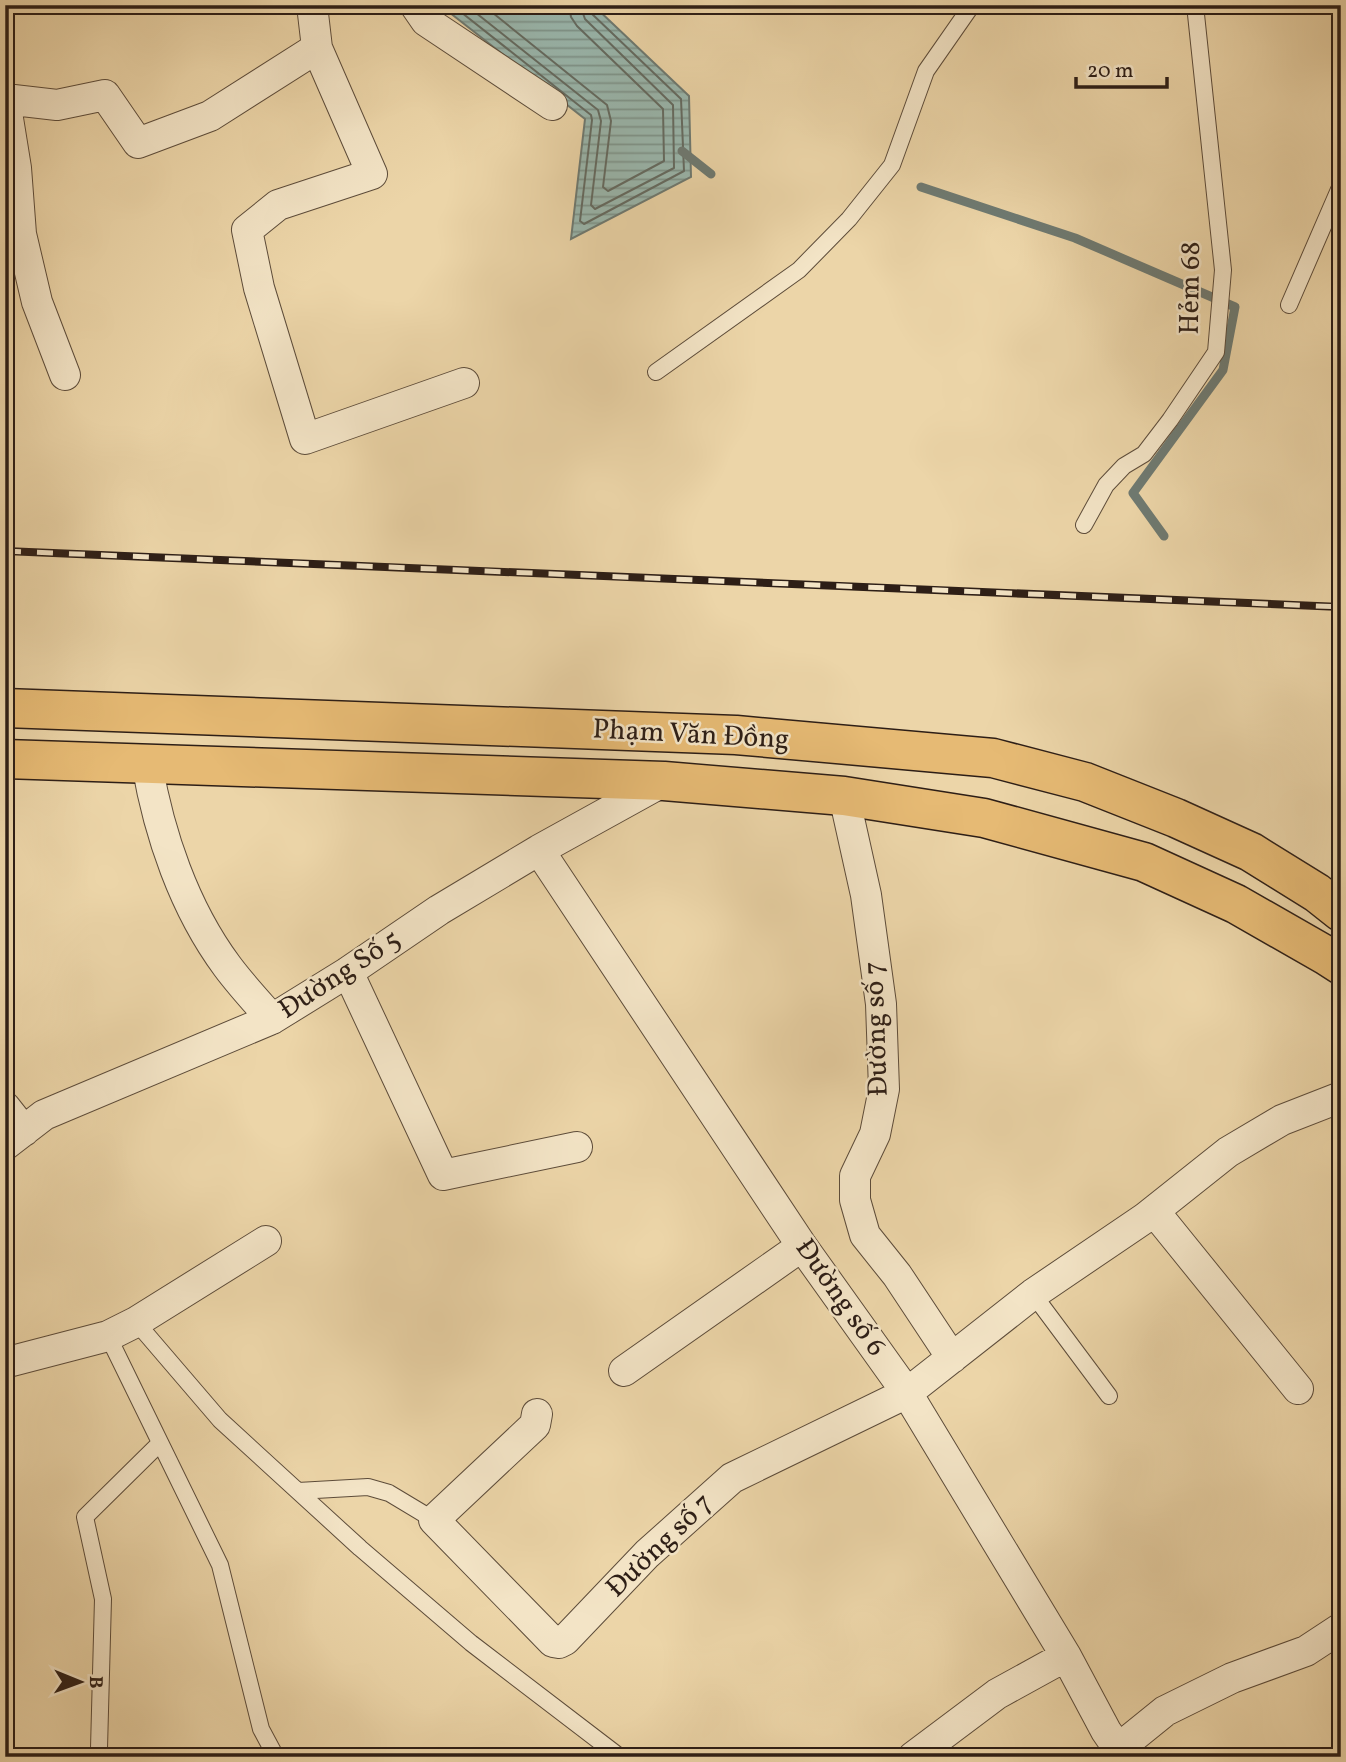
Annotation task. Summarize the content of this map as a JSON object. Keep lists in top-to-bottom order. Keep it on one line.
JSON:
{"streets":{"highway":["Phạm Văn Đồng"],"street":["Đường Số 5","Đường số 7","Đường số 6"],"lane":["Hẻm 68"]},"crossings":[["Phạm Văn Đồng","Đường Số 5"],["Phạm Văn Đồng","Đường số 7"],["Đường Số 5","Đường số 6"],["Đường số 7","Đường số 6"]],"scale_bar":"20 m","north":"right"}
